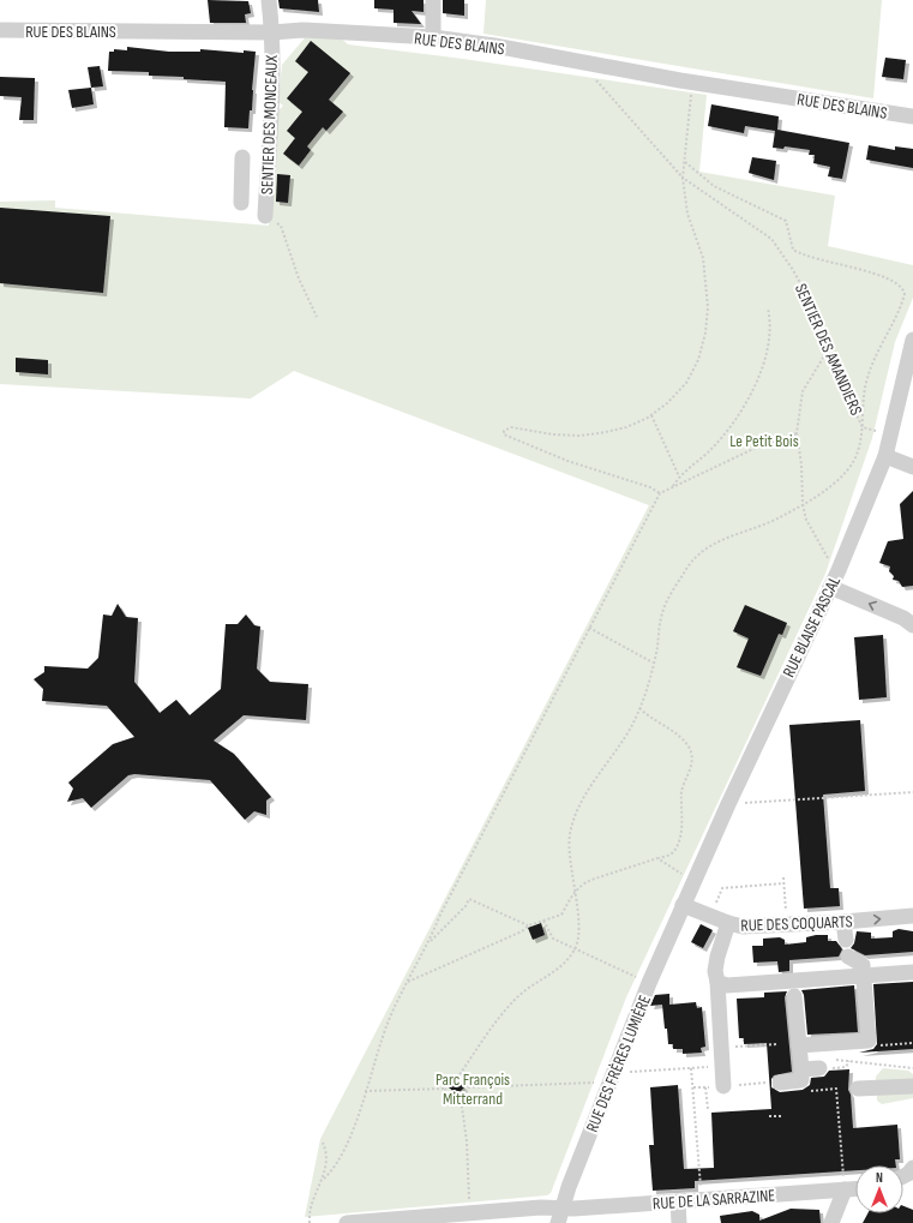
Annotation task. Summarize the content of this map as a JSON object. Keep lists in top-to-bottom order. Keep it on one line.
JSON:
{"streets":{"street":["RUE DES BLAINS","SENTIER DES MONCEAUX","RUE BLAISE PASCAL","RUE DES COQUARTS","RUE DES FRÈRES LUMIÈRE","RUE DE LA SARRAZINE"],"path":["SENTIER DES AMANDIERS"]},"crossings":[["RUE DES BLAINS","SENTIER DES MONCEAUX"],["RUE DES BLAINS","SENTIER DES AMANDIERS"],["SENTIER DES AMANDIERS","RUE BLAISE PASCAL"],["RUE BLAISE PASCAL","RUE DES COQUARTS"],["RUE BLAISE PASCAL","RUE DES FRÈRES LUMIÈRE"],["RUE DES COQUARTS","RUE DES FRÈRES LUMIÈRE"],["RUE DES FRÈRES LUMIÈRE","RUE DE LA SARRAZINE"]],"parks":["Le Petit Bois","Parc François Mitterrand"],"north":"top"}
